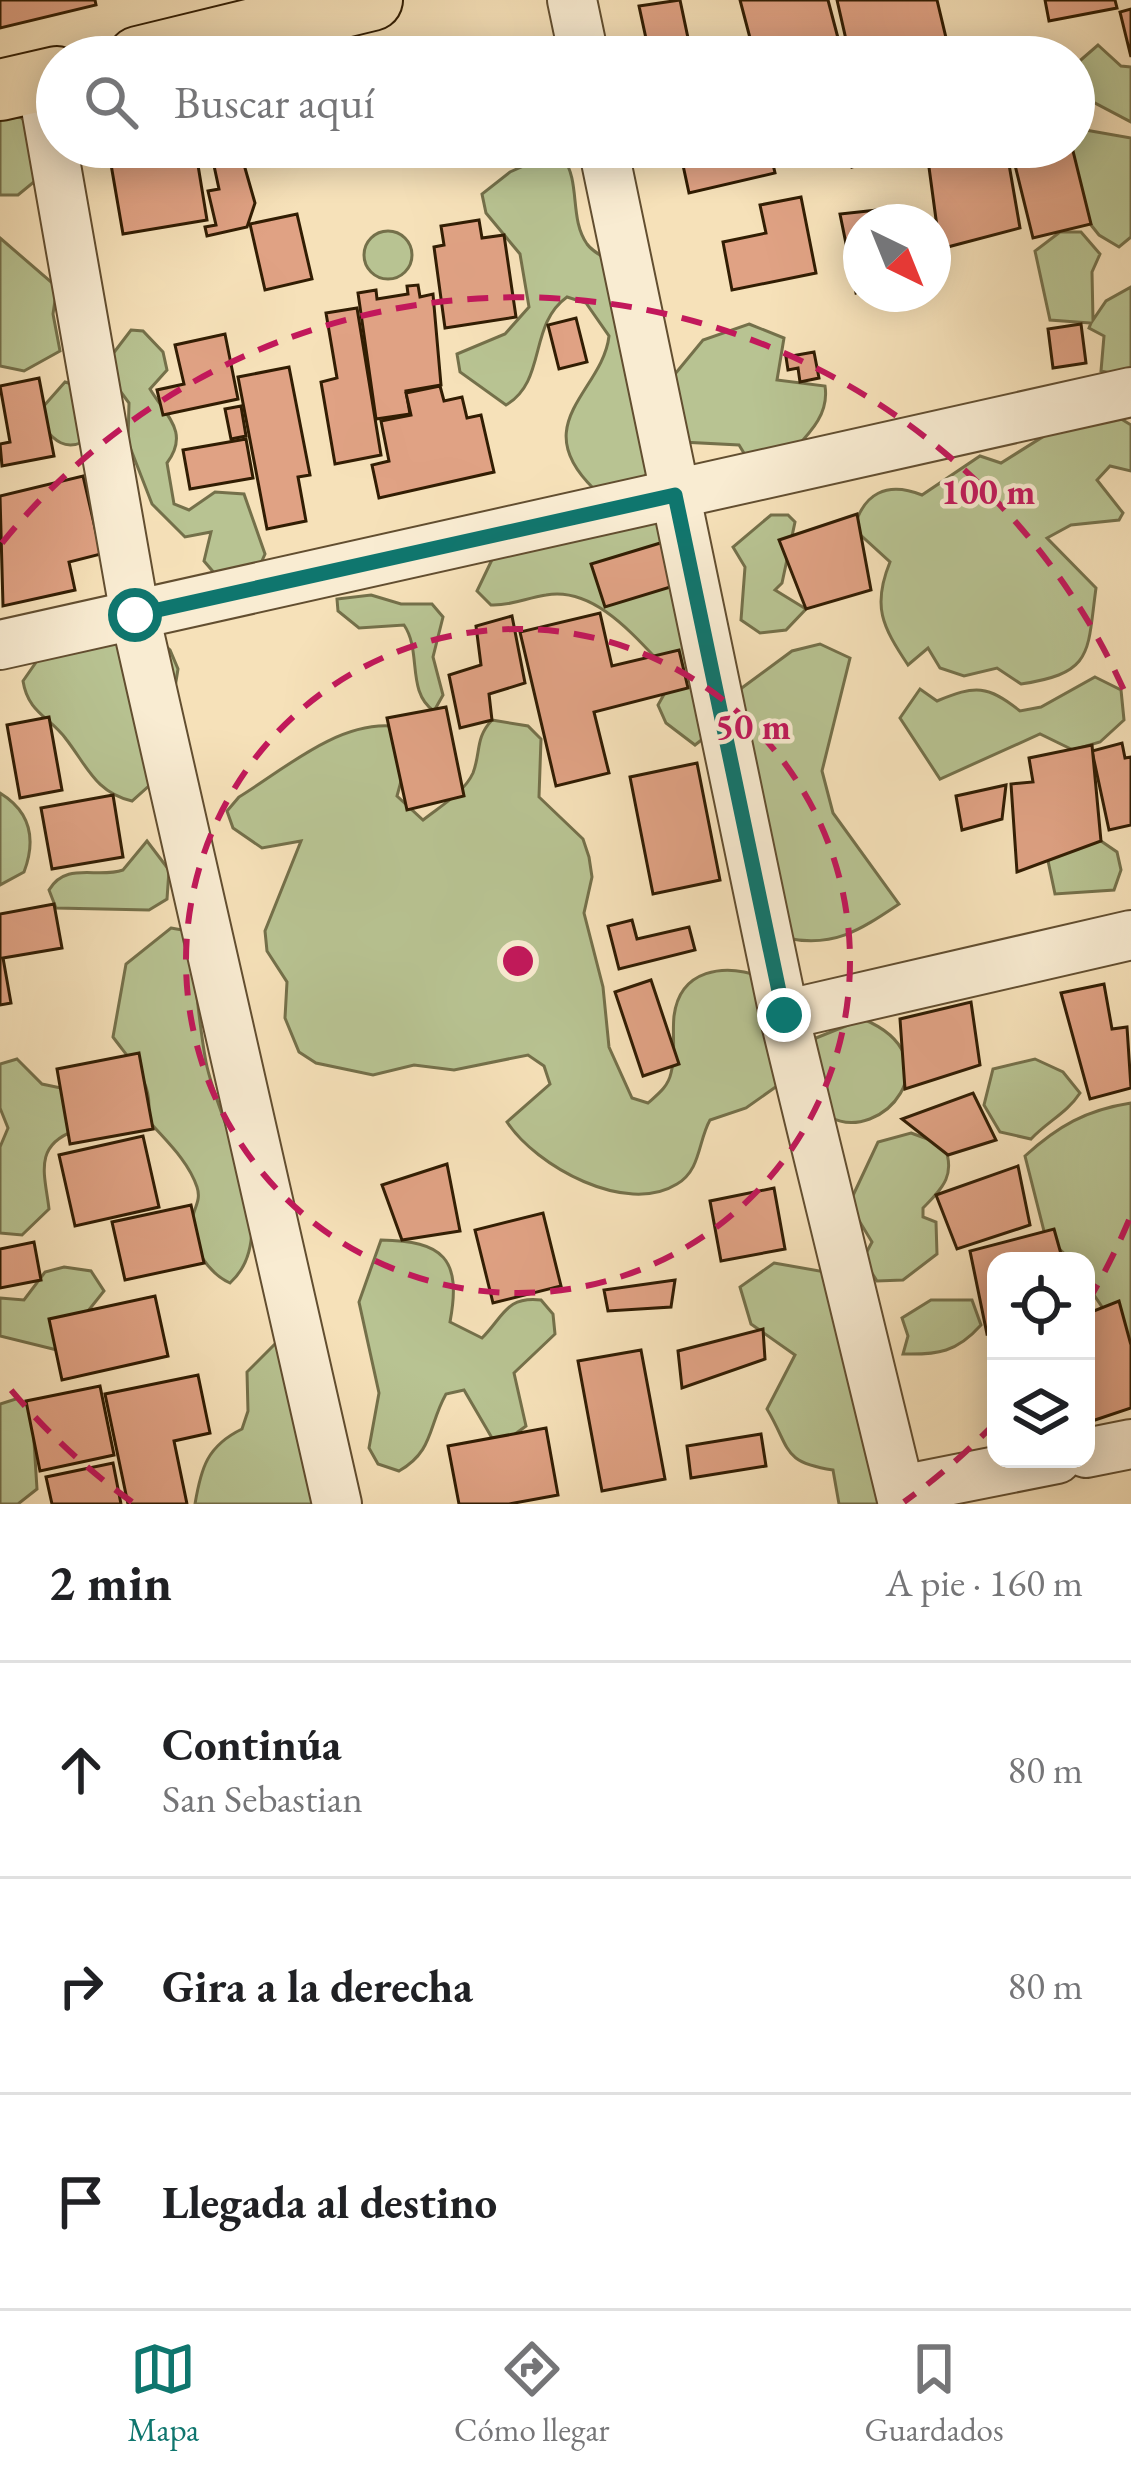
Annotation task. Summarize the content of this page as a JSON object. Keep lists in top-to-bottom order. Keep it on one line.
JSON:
{"north":"bottom right","page":{"search":"Buscar aquí","heading":["2 min","A pie · 160 m"],"list":[["Continúa","San Sebastian","80 m"],["Gira a la derecha","80 m"],"Llegada al destino"],"nav":["Mapa","Cómo llegar","Guardados"]},"rings":["100 m","50 m"]}
